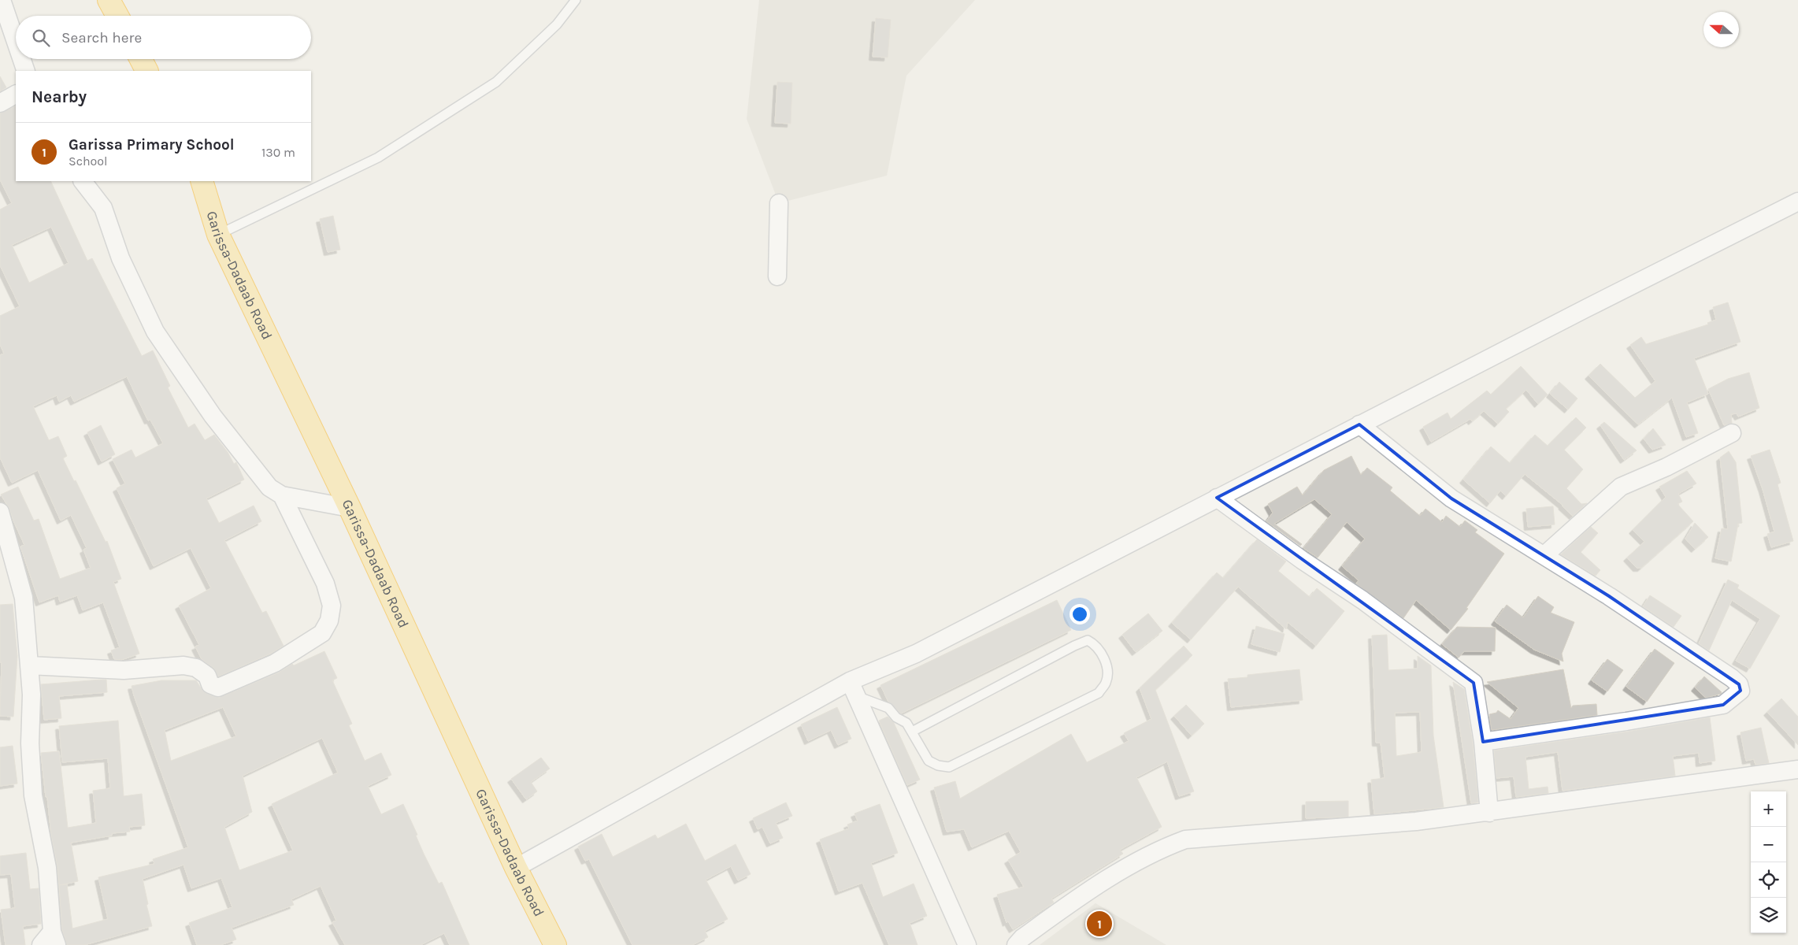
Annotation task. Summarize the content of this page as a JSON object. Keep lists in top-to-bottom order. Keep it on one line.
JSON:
{"streets":{"highway":["Garissa-Dadaab Road"]},"north":"left","page":{"search":"Search here","heading":"Nearby","list":[{"mark":"1","name":"Garissa Primary School","note":"School","value":"130 m"}],"map_buttons":["+","−"],"pins":"1"}}
